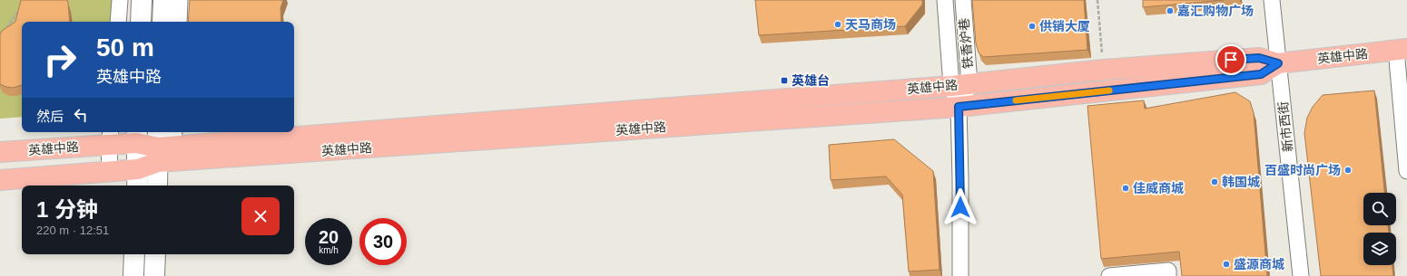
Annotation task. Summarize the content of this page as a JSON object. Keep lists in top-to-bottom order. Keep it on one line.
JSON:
{"streets":{"main road":["英雄中路"],"street":["铁香炉巷","新市西街"]},"crossings":[["铁香炉巷","英雄中路"],["英雄中路","新市西街"]],"places":{"other":["嘉汇购物广场","天马商场","供销大厦","百盛时尚广场","韩国城","佳威商城","盛源商城"],"transit":["英雄台"]},"page":{"turn":["50 m","英雄中路"],"then":"然后","heading":["1 分钟","220 m · 12:51"],"speed":"20 km/h","limit":"30"}}
